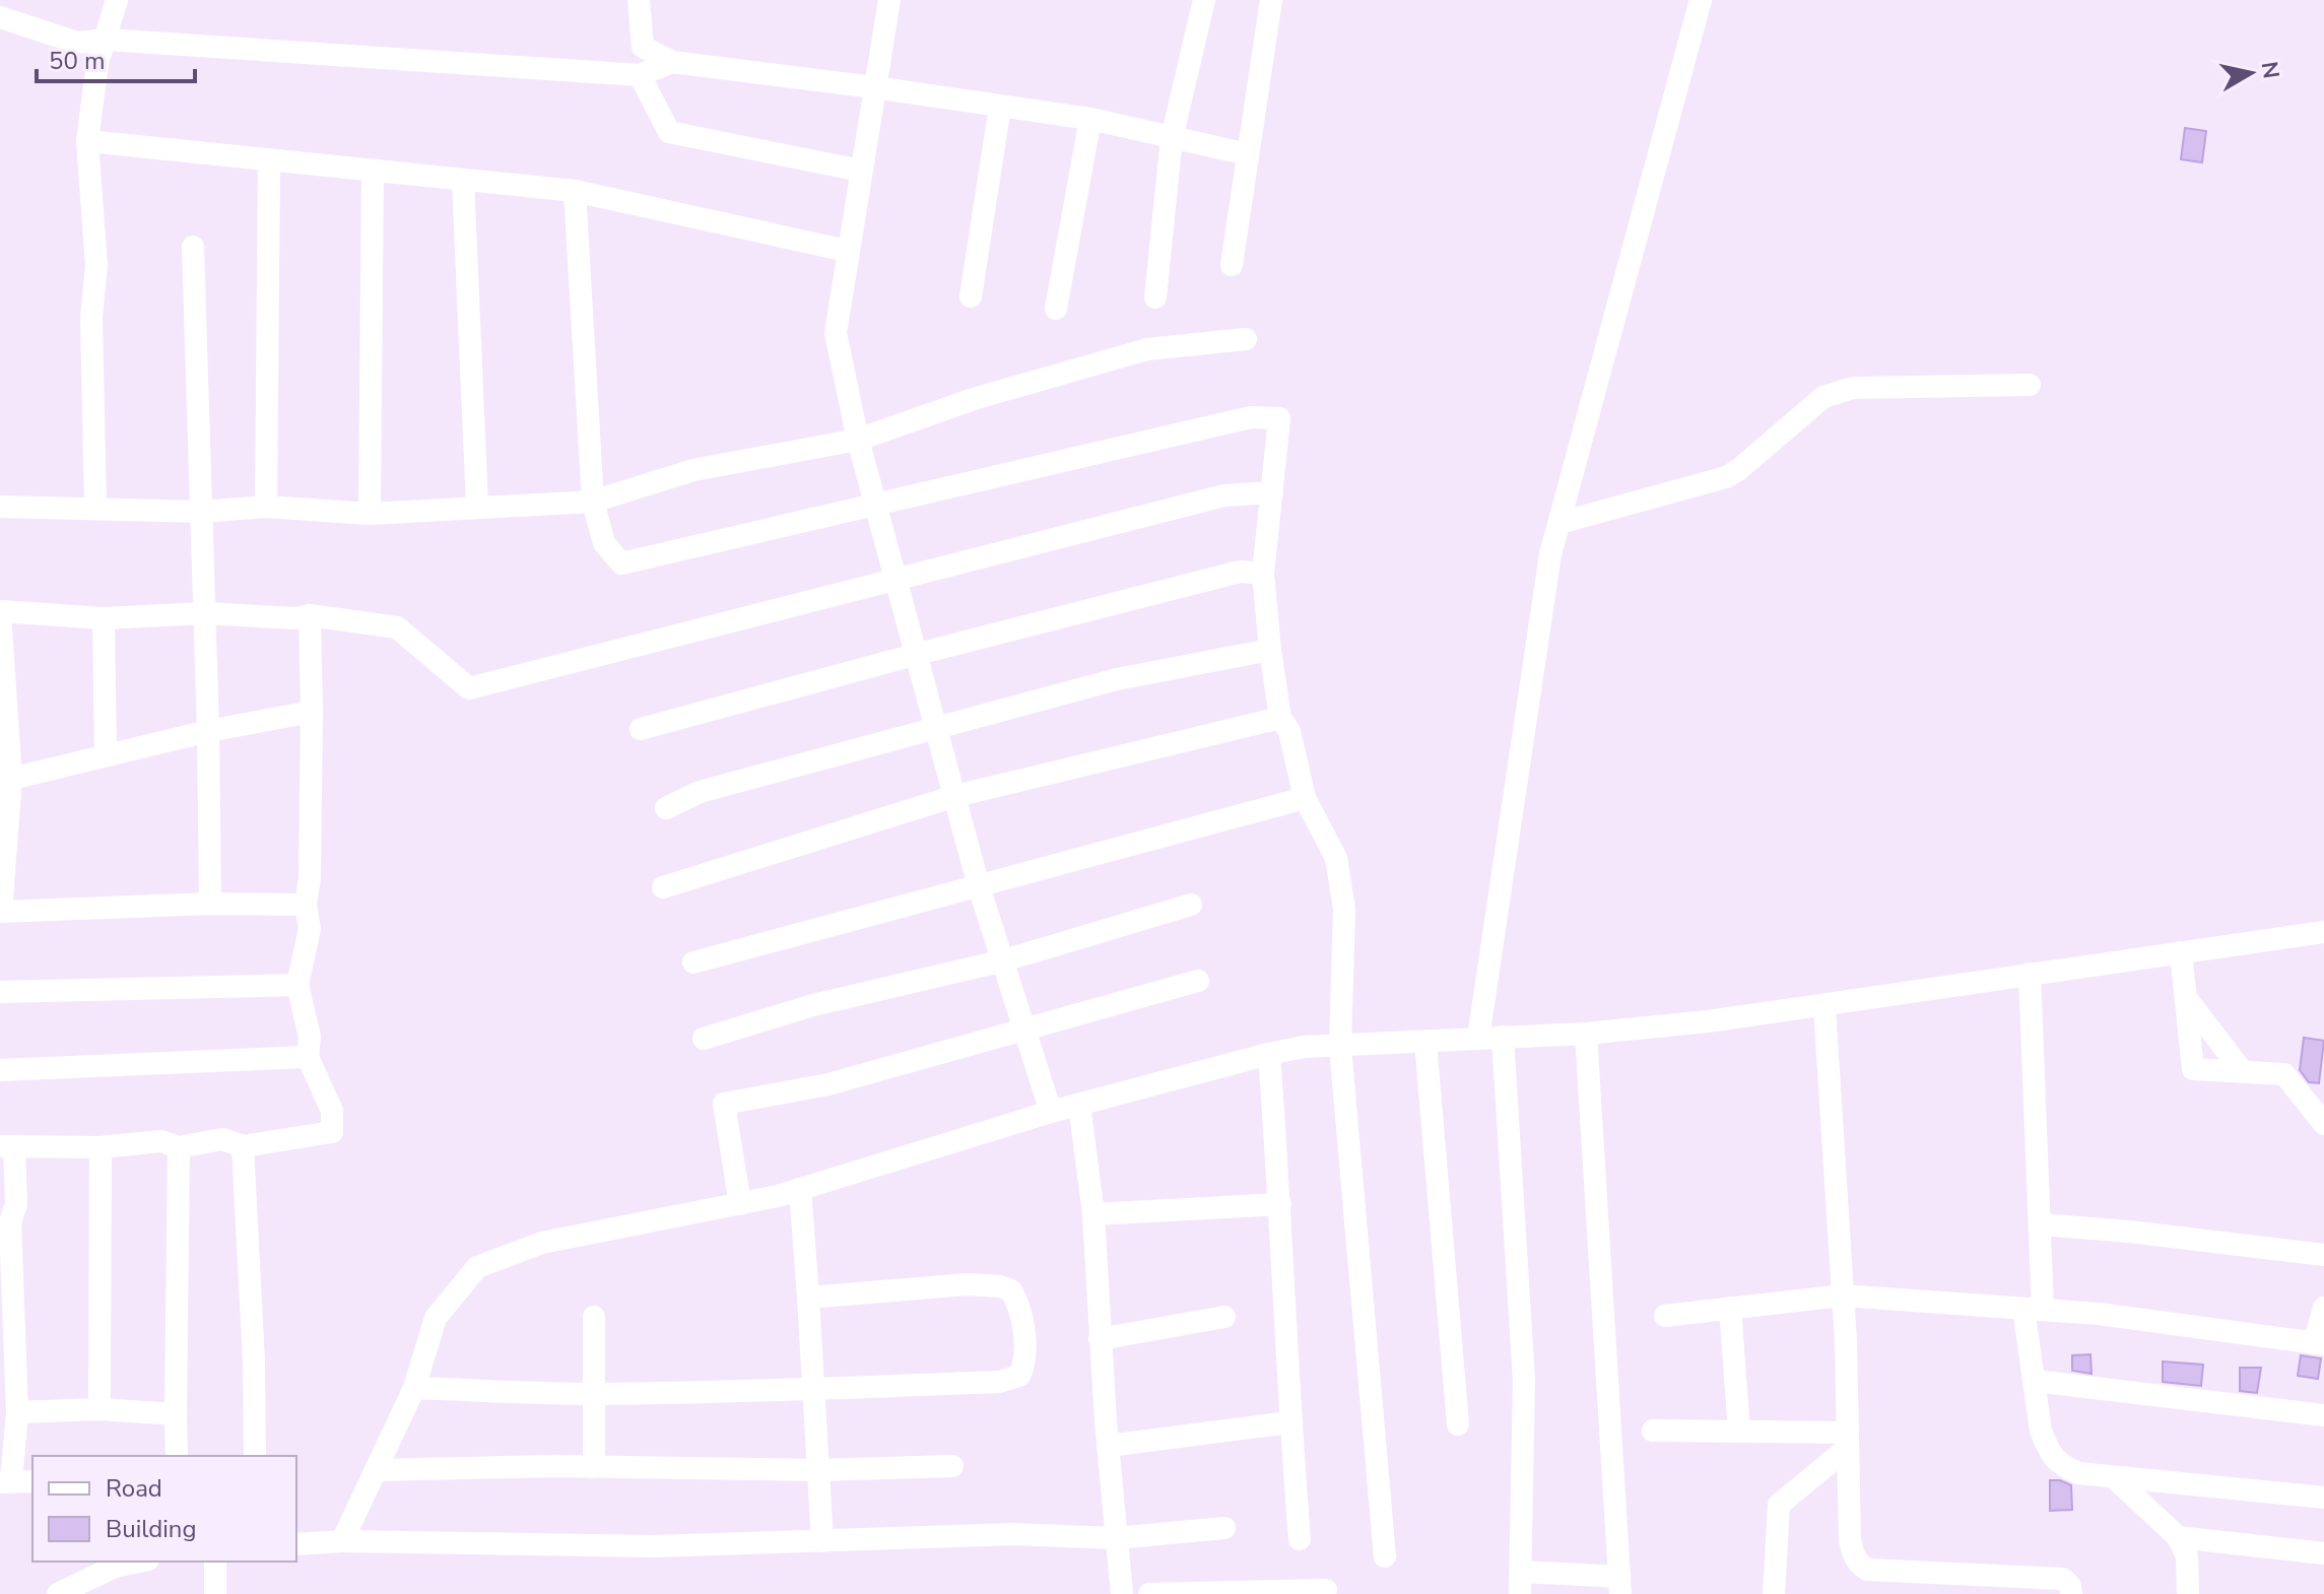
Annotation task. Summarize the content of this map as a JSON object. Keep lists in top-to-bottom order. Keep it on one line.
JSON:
{"legend":["Road","Building"],"scale_bar":"50 m","north":"right"}
